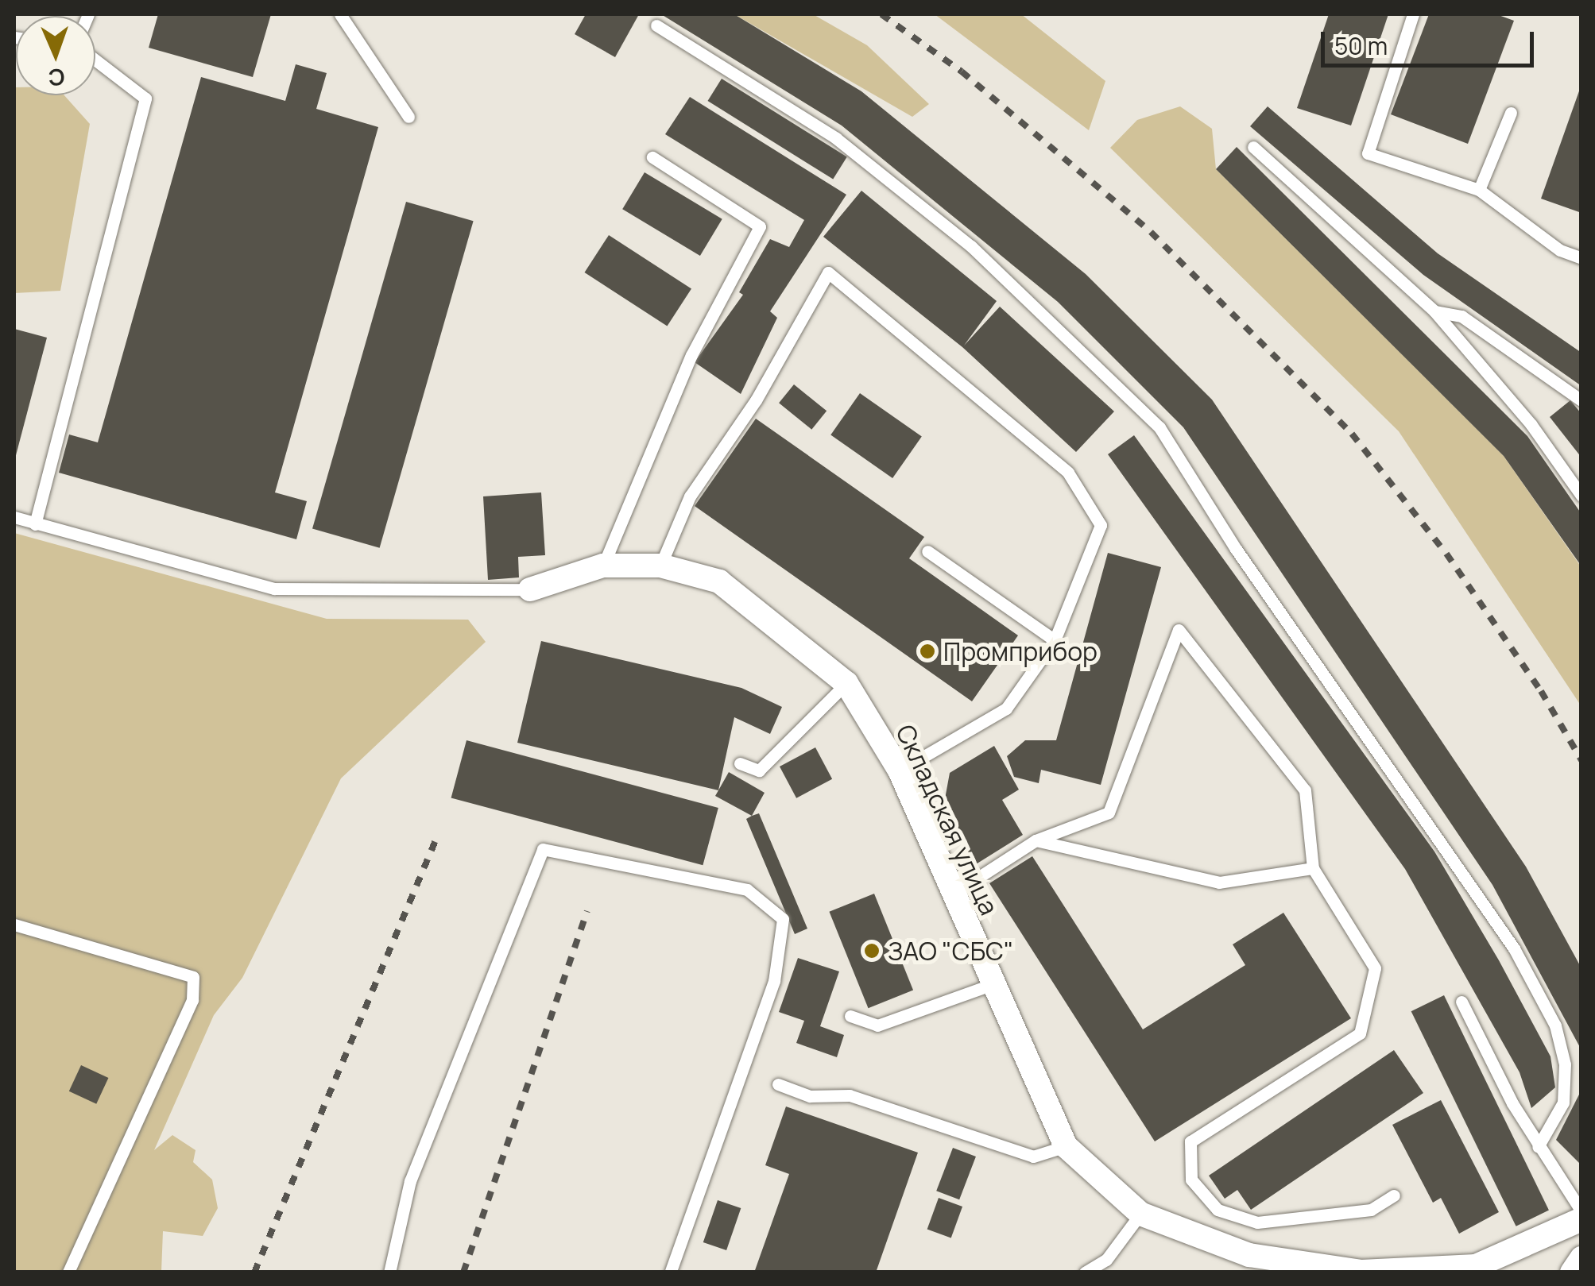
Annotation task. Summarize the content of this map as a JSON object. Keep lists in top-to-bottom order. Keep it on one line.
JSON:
{"streets":{"street":["Складская улица"]},"places":["Промприбор","ЗАО \"СБС\""],"scale_bar":"50 m","north":"bottom"}
